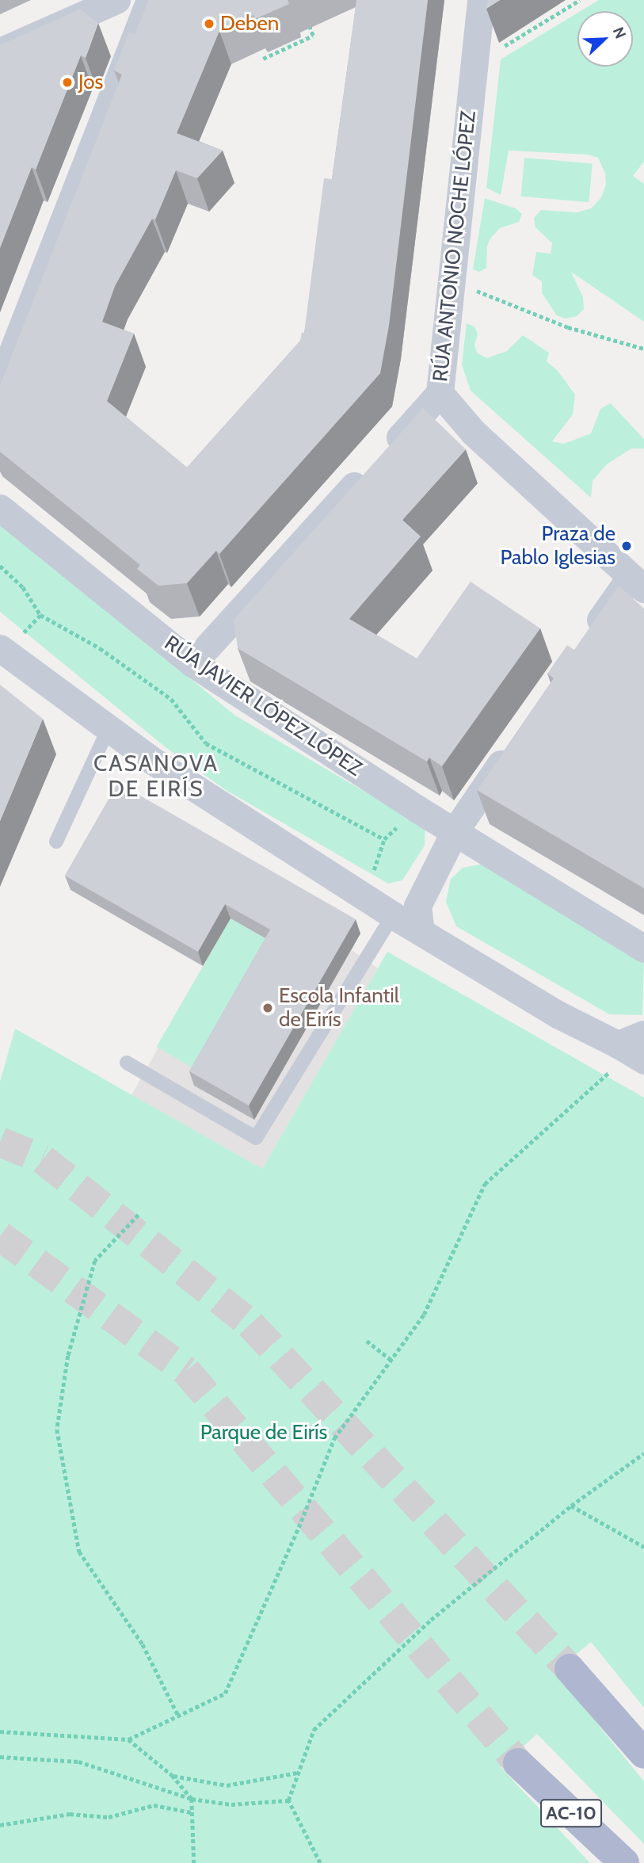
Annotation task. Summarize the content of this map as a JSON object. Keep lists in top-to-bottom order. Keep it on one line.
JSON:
{"streets":{"main road":["AC-10"],"street":["RÚA ANTONIO NOCHE LÓPEZ","RÚA JAVIER LÓPEZ LÓPEZ"]},"crossings":[["RÚA ANTONIO NOCHE LÓPEZ","RÚA JAVIER LÓPEZ LÓPEZ"]],"districts":["CASANOVA DE EIRÍS"],"parks":["Parque de Eirís"],"places":["Deben","Jos","Praza de Pablo Iglesias","Escola Infantil de Eirís"],"north":"top right"}
